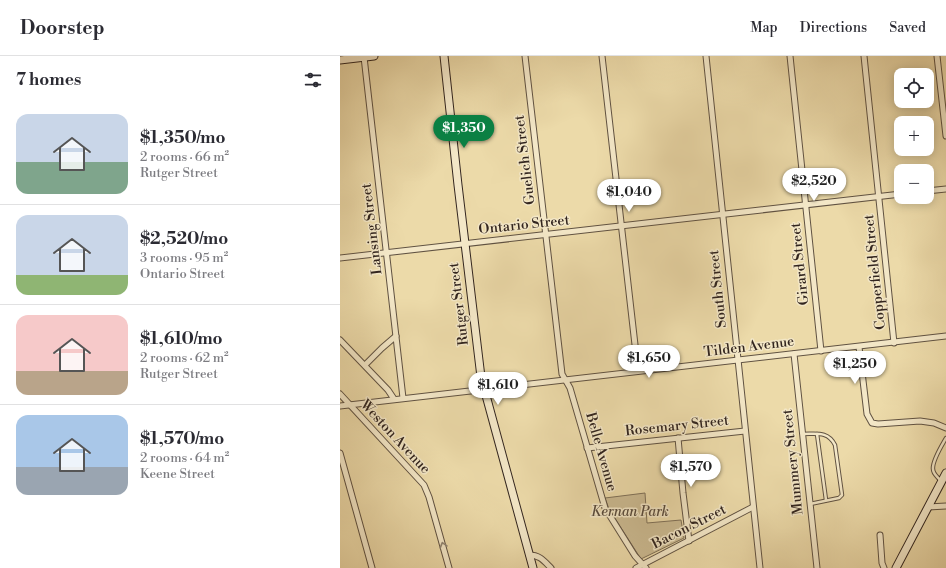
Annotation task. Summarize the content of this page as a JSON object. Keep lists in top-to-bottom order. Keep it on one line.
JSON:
{"streets":{"street":["Guelich Street","Ontario Street","Lansing Street","Girard Street","Copperfield Street","South Street","Rutger Street","Tilden Avenue","Rosemary Street","Weston Avenue","Belle Avenue","Mummery Street","Bacon Street"]},"crossings":[["Guelich Street","Ontario Street"],["Guelich Street","Tilden Avenue"],["Guelich Street","Belle Avenue"],["Ontario Street","Lansing Street"],["Ontario Street","Girard Street"],["Ontario Street","Copperfield Street"],["Ontario Street","South Street"],["Ontario Street","Rutger Street"],["Lansing Street","Tilden Avenue"],["Girard Street","Tilden Avenue"],["Copperfield Street","Tilden Avenue"],["South Street","Tilden Avenue"],["South Street","Rosemary Street"],["South Street","Bacon Street"],["Rutger Street","Tilden Avenue"],["Tilden Avenue","Weston Avenue"],["Tilden Avenue","Belle Avenue"],["Tilden Avenue","Mummery Street"],["Rosemary Street","Belle Avenue"],["Belle Avenue","Bacon Street"]],"one_way":["Weston Avenue"],"parks":["Kernan Park"],"page":{"header":"Doorstep","nav":["Map","Directions","Saved"],"heading":"7 homes","map_buttons":["+","−"],"list":[{"name":"$1,350/mo","note":"2 rooms · 66 m² · Rutger Street"},{"name":"$2,520/mo","note":"3 rooms · 95 m² · Ontario Street"},{"name":"$1,610/mo","note":"2 rooms · 62 m² · Rutger Street"},{"name":"$1,570/mo","note":"2 rooms · 64 m² · Keene Street"}],"price":["$1,350","$2,520","$1,040","$1,650","$1,250","$1,610","$1,570"]}}
